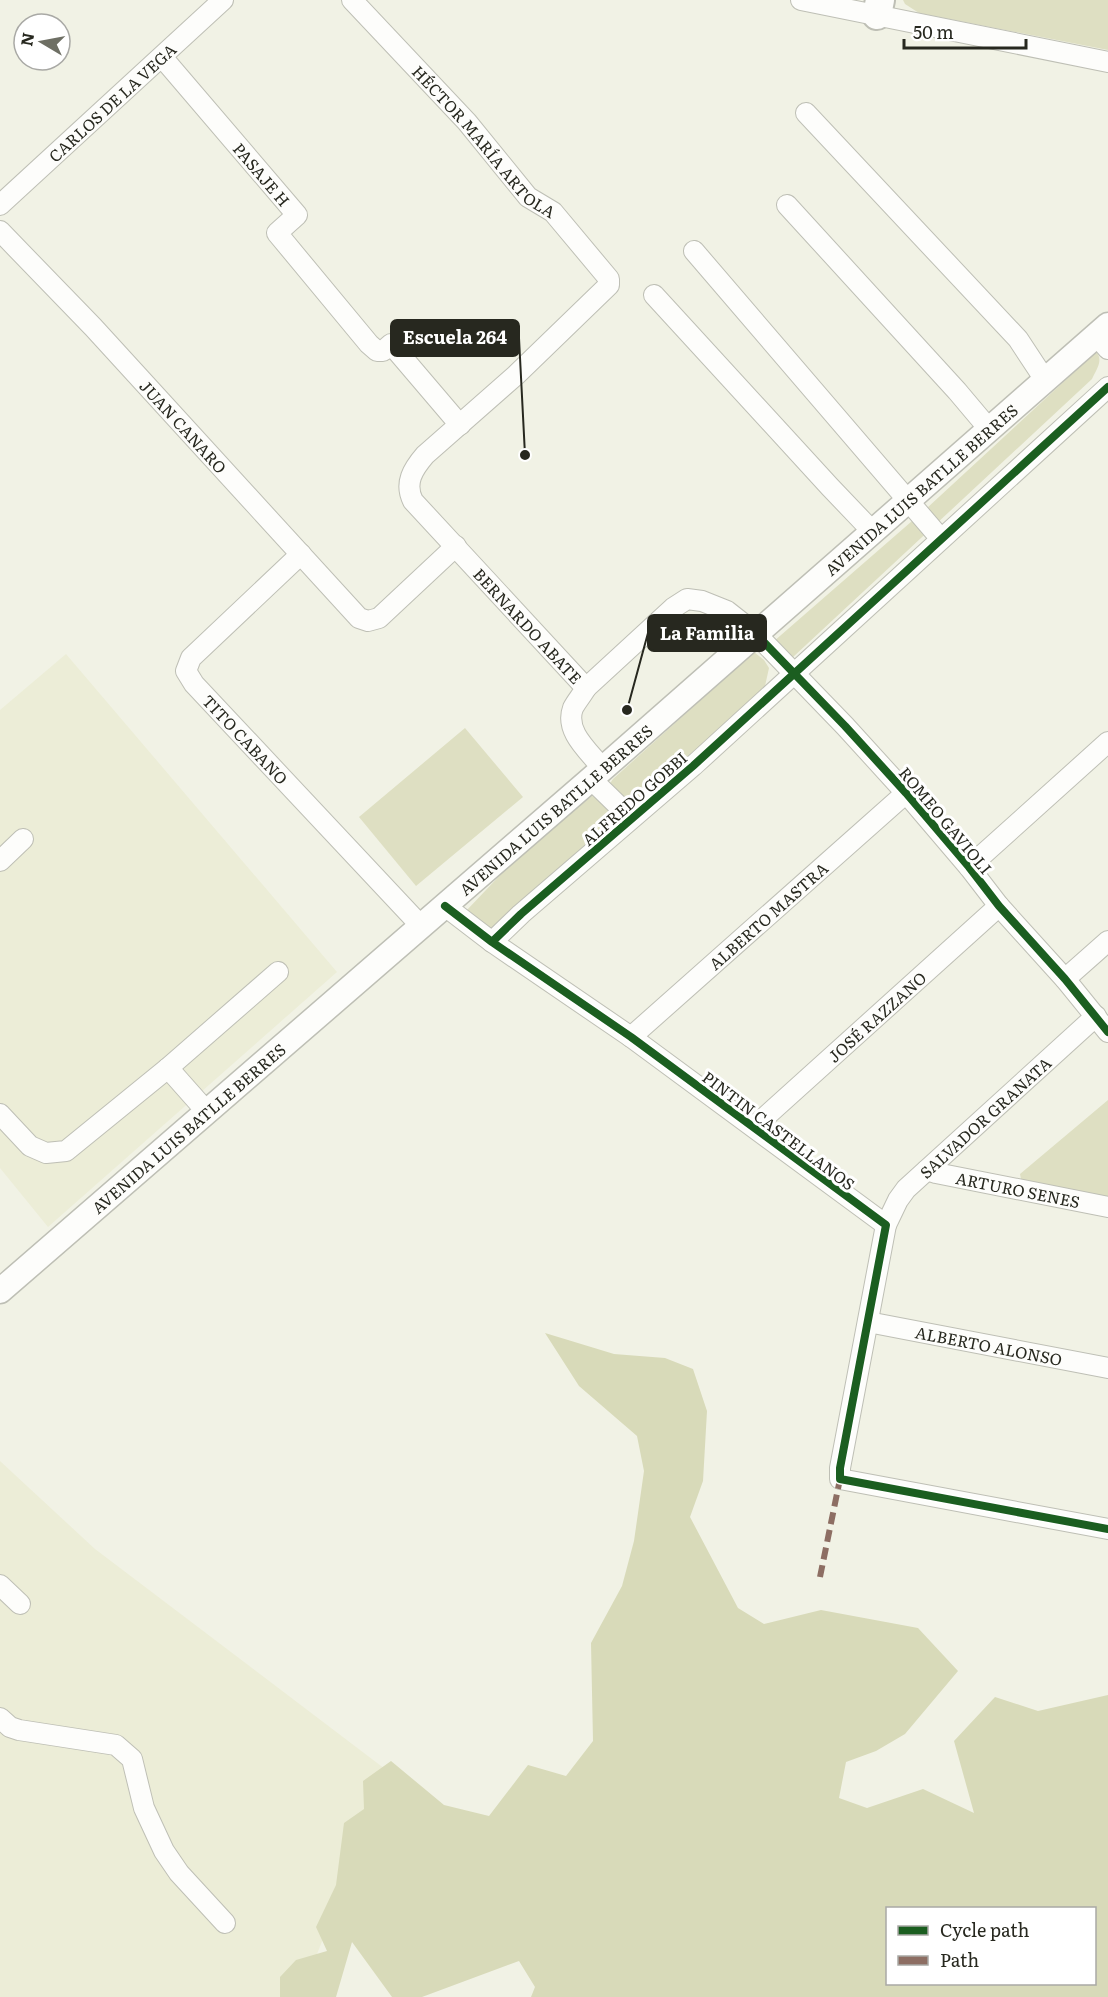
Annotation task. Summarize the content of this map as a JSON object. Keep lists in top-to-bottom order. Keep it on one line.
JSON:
{"streets":{"main road":["AVENIDA LUIS BATLLE BERRES"],"street":["CARLOS DE LA VEGA","HÉCTOR MARÍA ARTOLA","PASAJE H","JUAN CANARO","BERNARDO ABATE","TITO CABANO","ALFREDO GOBBI","ROMEO GAVIOLI","ALBERTO MASTRA","JOSÉ RAZZANO","SALVADOR GRANATA","PINTIN CASTELLANOS","ARTURO SENES","ALBERTO ALONSO"]},"crossings":[["CARLOS DE LA VEGA","PASAJE H"],["HÉCTOR MARÍA ARTOLA","PASAJE H"],["HÉCTOR MARÍA ARTOLA","BERNARDO ABATE"],["PASAJE H","BERNARDO ABATE"],["JUAN CANARO","BERNARDO ABATE"],["JUAN CANARO","TITO CABANO"],["AVENIDA LUIS BATLLE BERRES","BERNARDO ABATE"],["AVENIDA LUIS BATLLE BERRES","TITO CABANO"],["AVENIDA LUIS BATLLE BERRES","ROMEO GAVIOLI"],["AVENIDA LUIS BATLLE BERRES","PINTIN CASTELLANOS"],["BERNARDO ABATE","ALFREDO GOBBI"],["BERNARDO ABATE","ROMEO GAVIOLI"],["ALFREDO GOBBI","ROMEO GAVIOLI"],["ALFREDO GOBBI","PINTIN CASTELLANOS"],["ROMEO GAVIOLI","ALBERTO MASTRA"],["ROMEO GAVIOLI","JOSÉ RAZZANO"],["ROMEO GAVIOLI","SALVADOR GRANATA"],["ALBERTO MASTRA","PINTIN CASTELLANOS"],["JOSÉ RAZZANO","PINTIN CASTELLANOS"],["SALVADOR GRANATA","PINTIN CASTELLANOS"],["SALVADOR GRANATA","ARTURO SENES"]],"places":["Escuela 264","La Familia"],"legend":["Cycle path","Path"],"scale_bar":"50 m","north":"left"}
